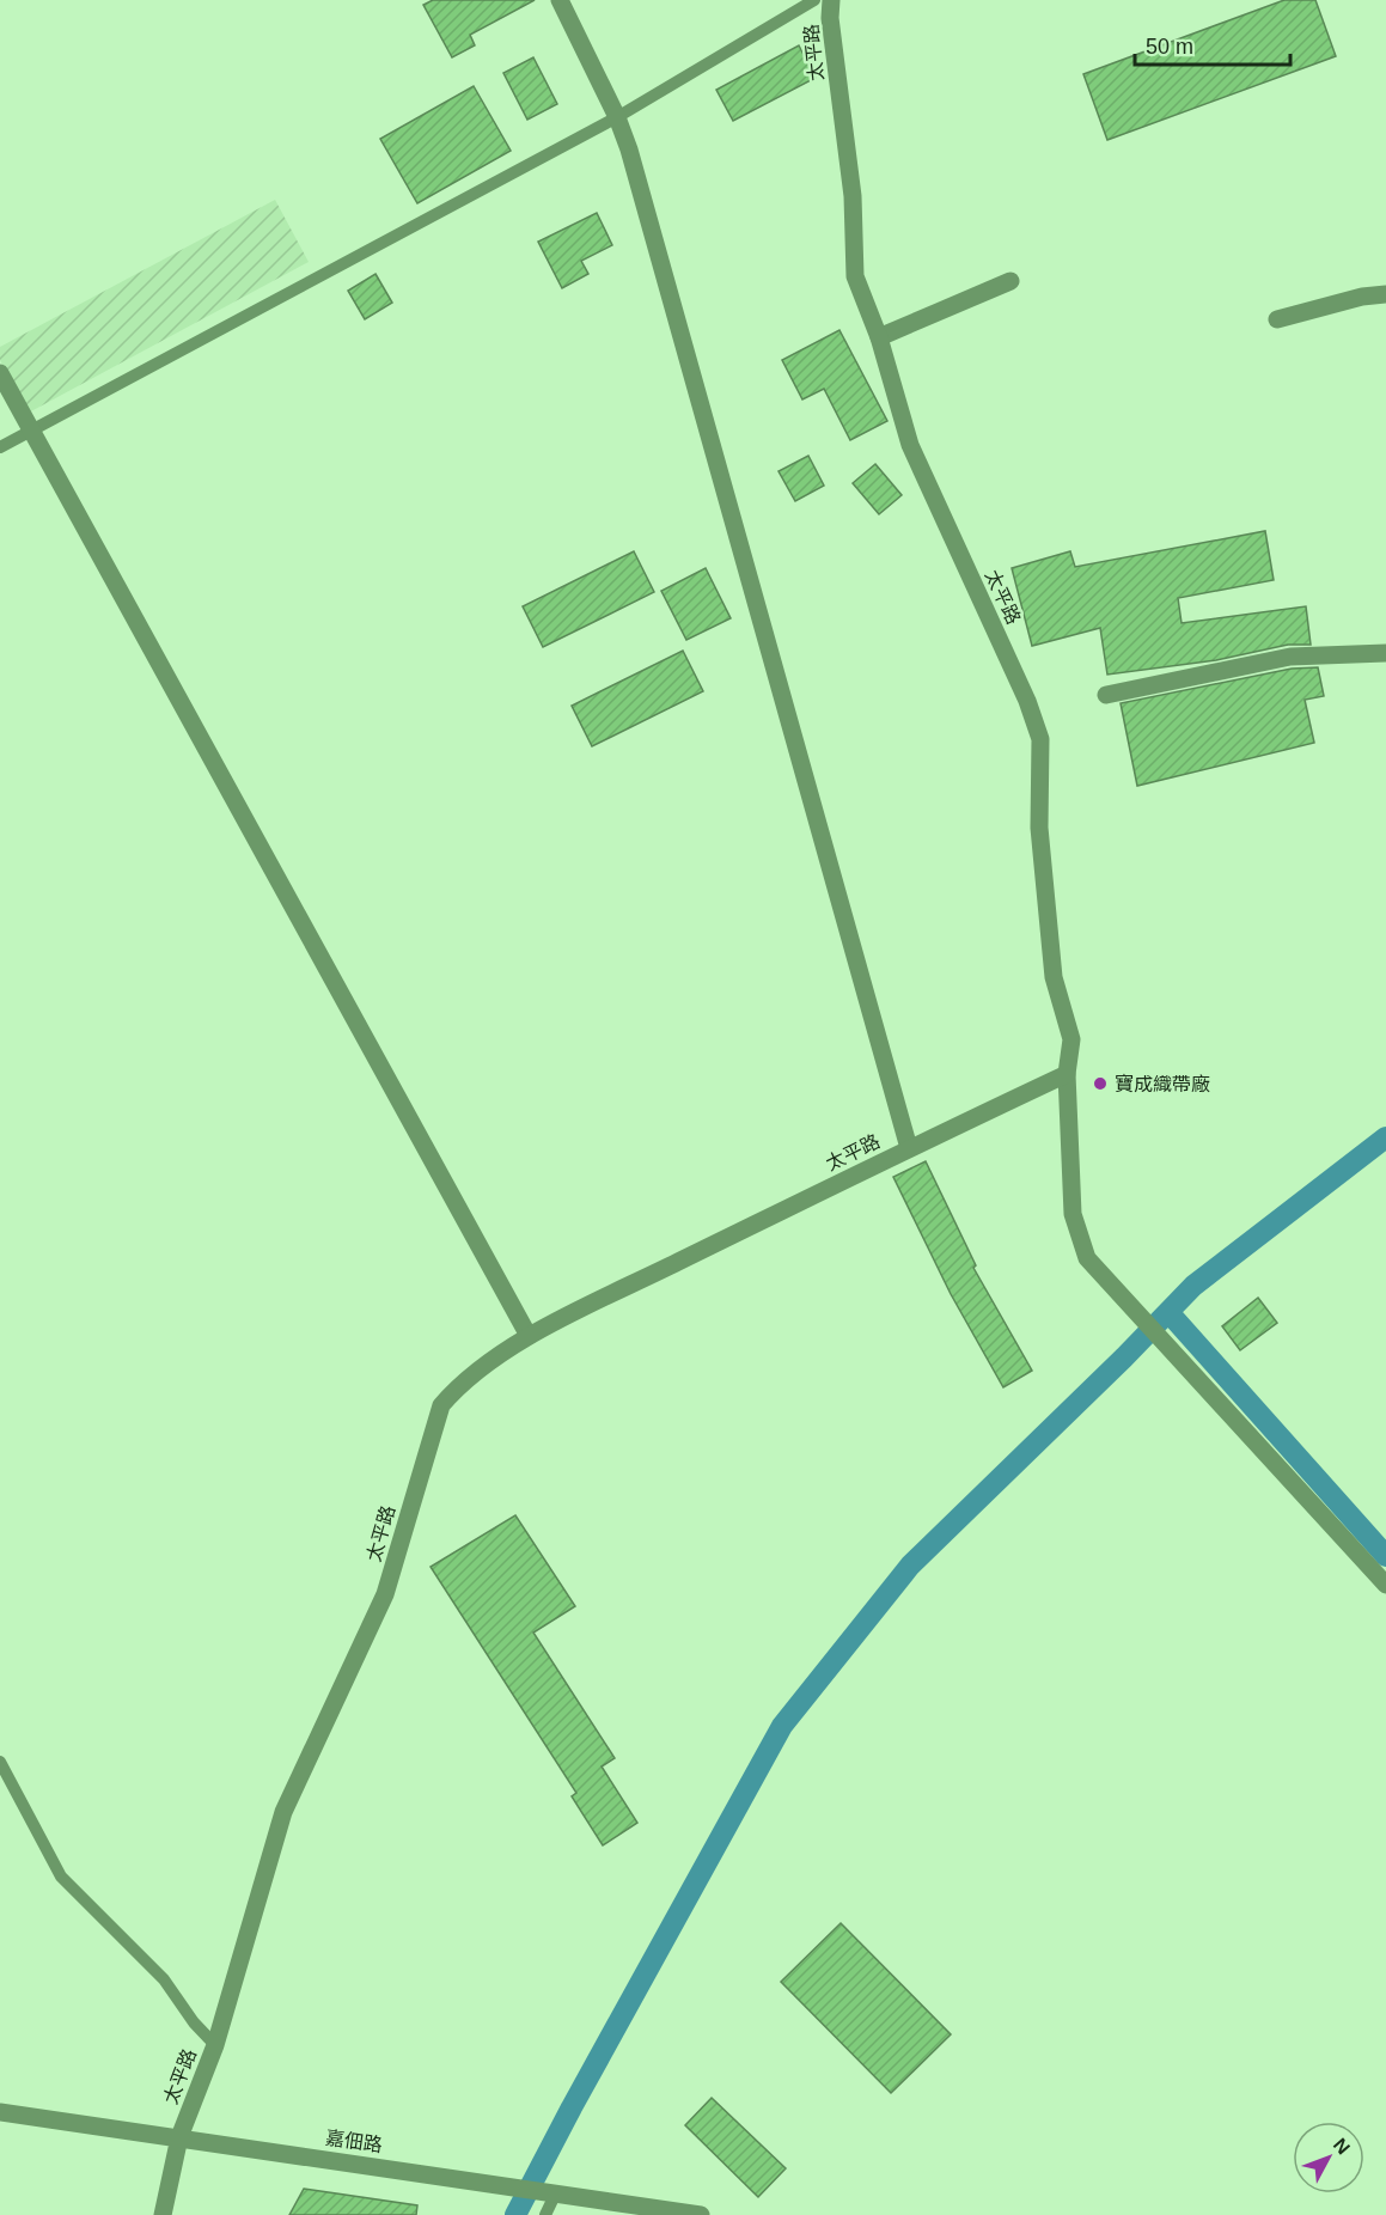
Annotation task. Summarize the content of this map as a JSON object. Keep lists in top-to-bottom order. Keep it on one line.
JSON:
{"streets":{"street":["太平路","嘉佃路"]},"crossings":[["太平路","嘉佃路"]],"places":["寶成織帶廠"],"scale_bar":"50 m","north":"top right"}
